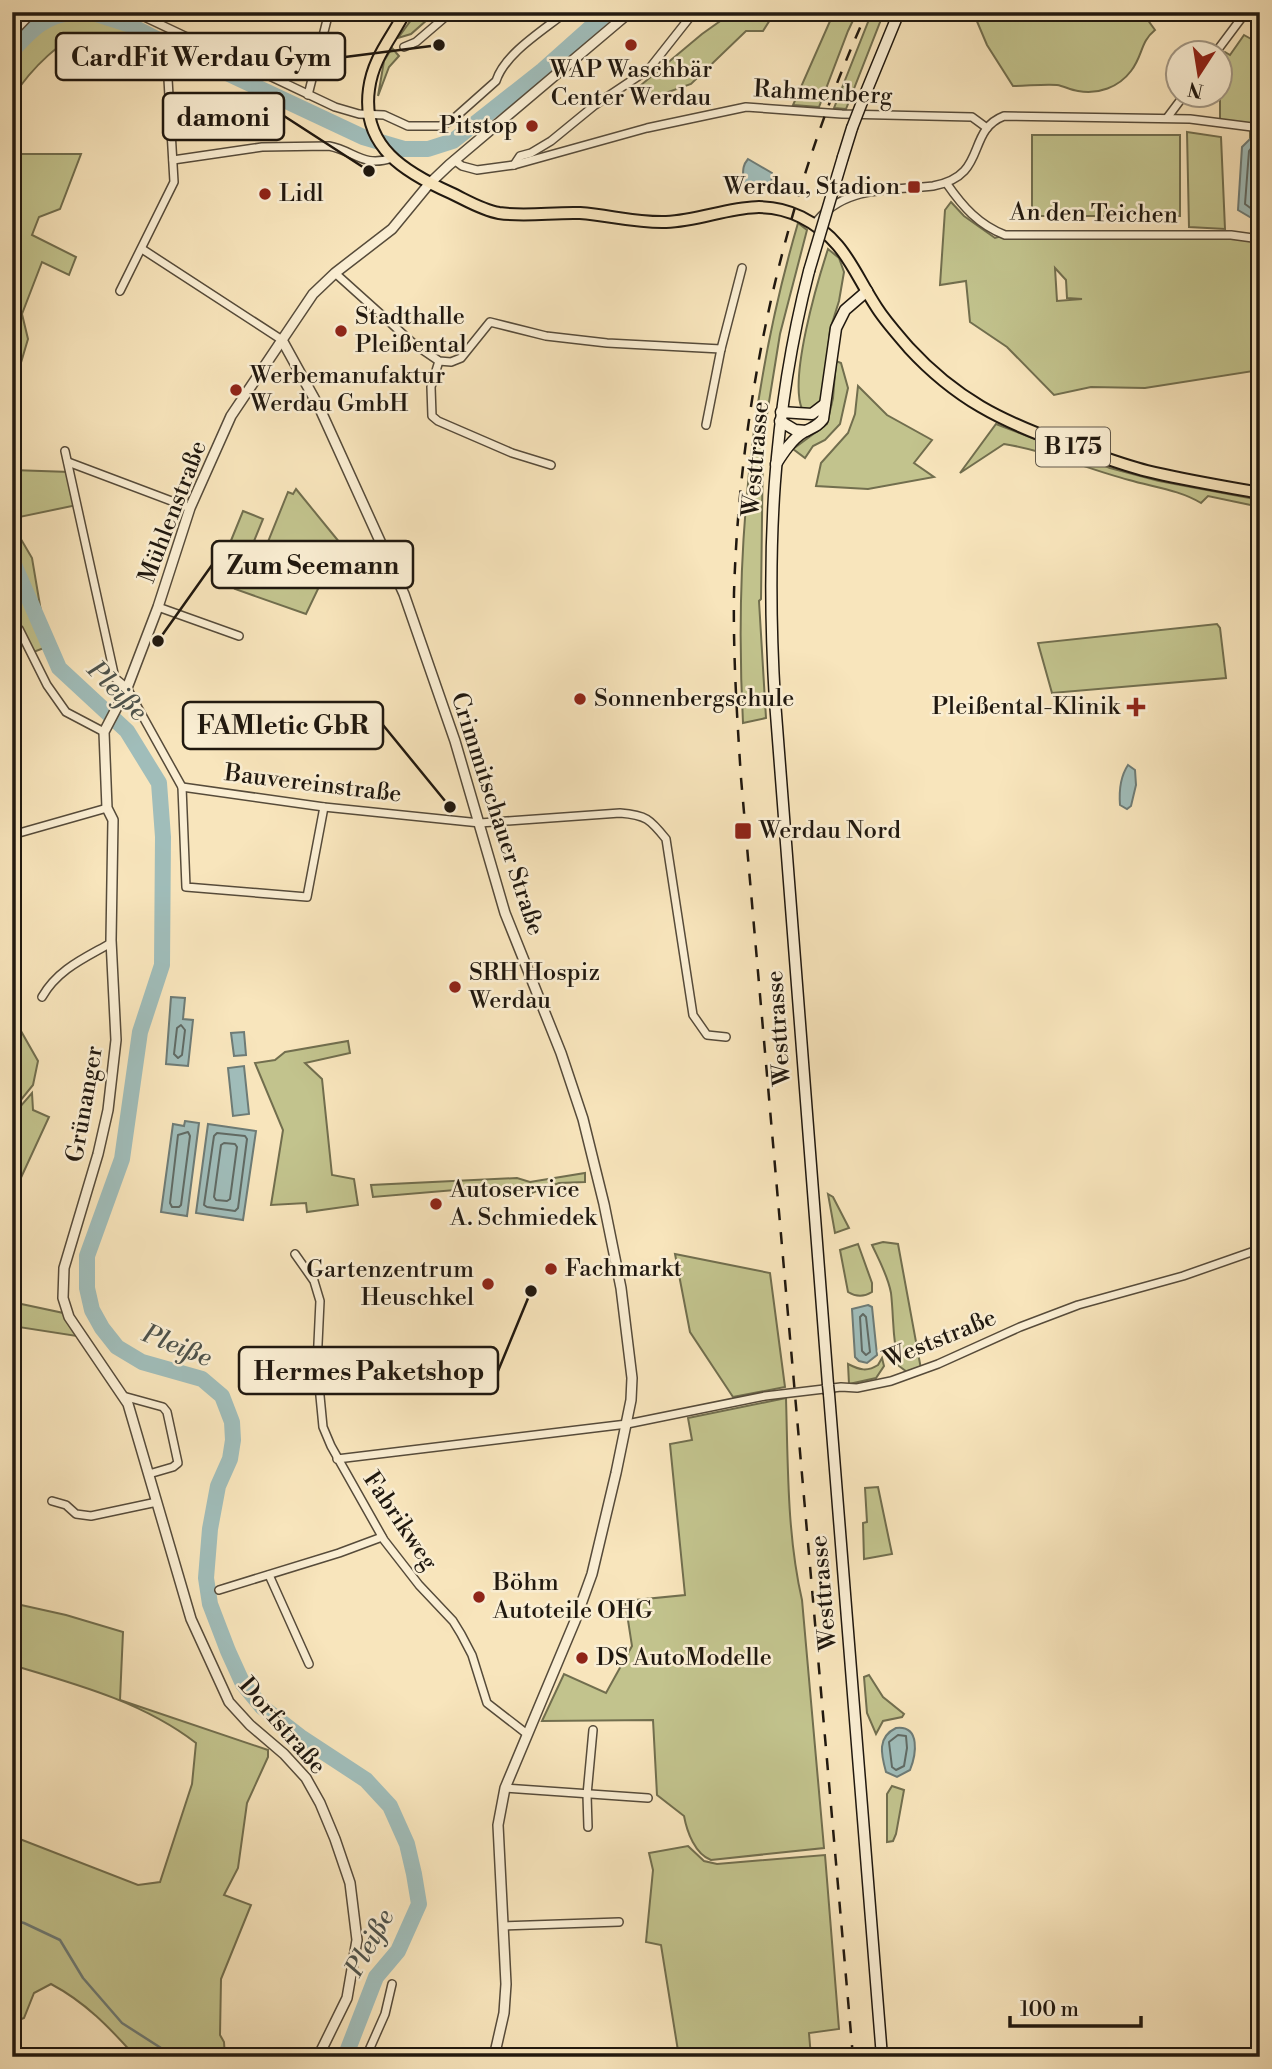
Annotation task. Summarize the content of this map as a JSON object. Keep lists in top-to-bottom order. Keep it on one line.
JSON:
{"streets":{"main road":["B 175","Westtrasse"],"street":["Rahmenberg","An den Teichen","Mühlenstraße","Bauvereinstraße","Crimmitschauer Straße","Grünanger","Weststraße","Fabrikweg","Dorfstraße"]},"crossings":[["Mühlenstraße","Crimmitschauer Straße"],["Mühlenstraße","Grünanger"],["Bauvereinstraße","Crimmitschauer Straße"],["Crimmitschauer Straße","Weststraße"],["Crimmitschauer Straße","Fabrikweg"],["Grünanger","Dorfstraße"],["Weststraße","Fabrikweg"]],"water":["Pleiße"],"places":{"other":["CardFit Werdau Gym","WAP Waschbär Center Werdau","Pitstop","damoni","Lidl","Stadthalle Pleißental","Werbemanufaktur Werdau GmbH","Zum Seemann","Sonnenbergschule","FAMletic GbR","SRH Hospiz Werdau","Autoservice A. Schmiedek","Fachmarkt","Gartenzentrum Heuschkel","Hermes Paketshop","Böhm Autoteile OHG","DS AutoModelle"],"transit":["Werdau, Stadion","Werdau Nord"],"health":["Pleißental-Klinik"]},"scale_bar":"100 m","north":"bottom"}
